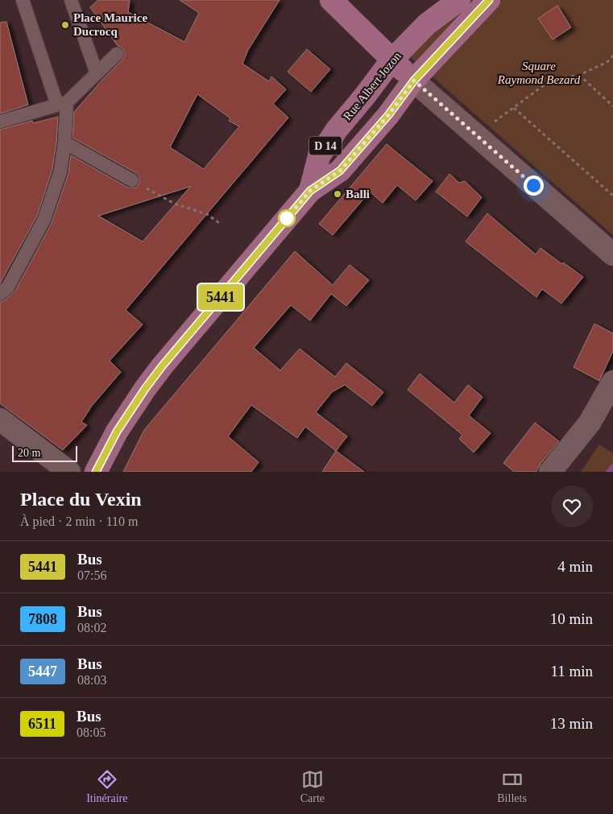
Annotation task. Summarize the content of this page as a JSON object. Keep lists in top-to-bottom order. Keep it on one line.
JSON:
{"streets":{"main road":["Rue Albert Jozon","D 14"]},"parks":["Square Raymond Bezard"],"places":["Place Maurice Ducrocq","Balli"],"lines":["bus line 5441"],"scale_bar":"20 m","page":{"on_map":"5441","scale":"20 m","heading":["Place du Vexin","À pied · 2 min · 110 m"],"list":[{"mark":"5441","name":"Bus","note":"07:56","value":"4 min"},{"mark":"7808","name":"Bus","note":"08:02","value":"10 min"},{"mark":"5447","name":"Bus","note":"08:03","value":"11 min"},{"mark":"6511","name":"Bus","note":"08:05","value":"13 min"}],"tabs":["Itinéraire","Carte","Billets"]}}
